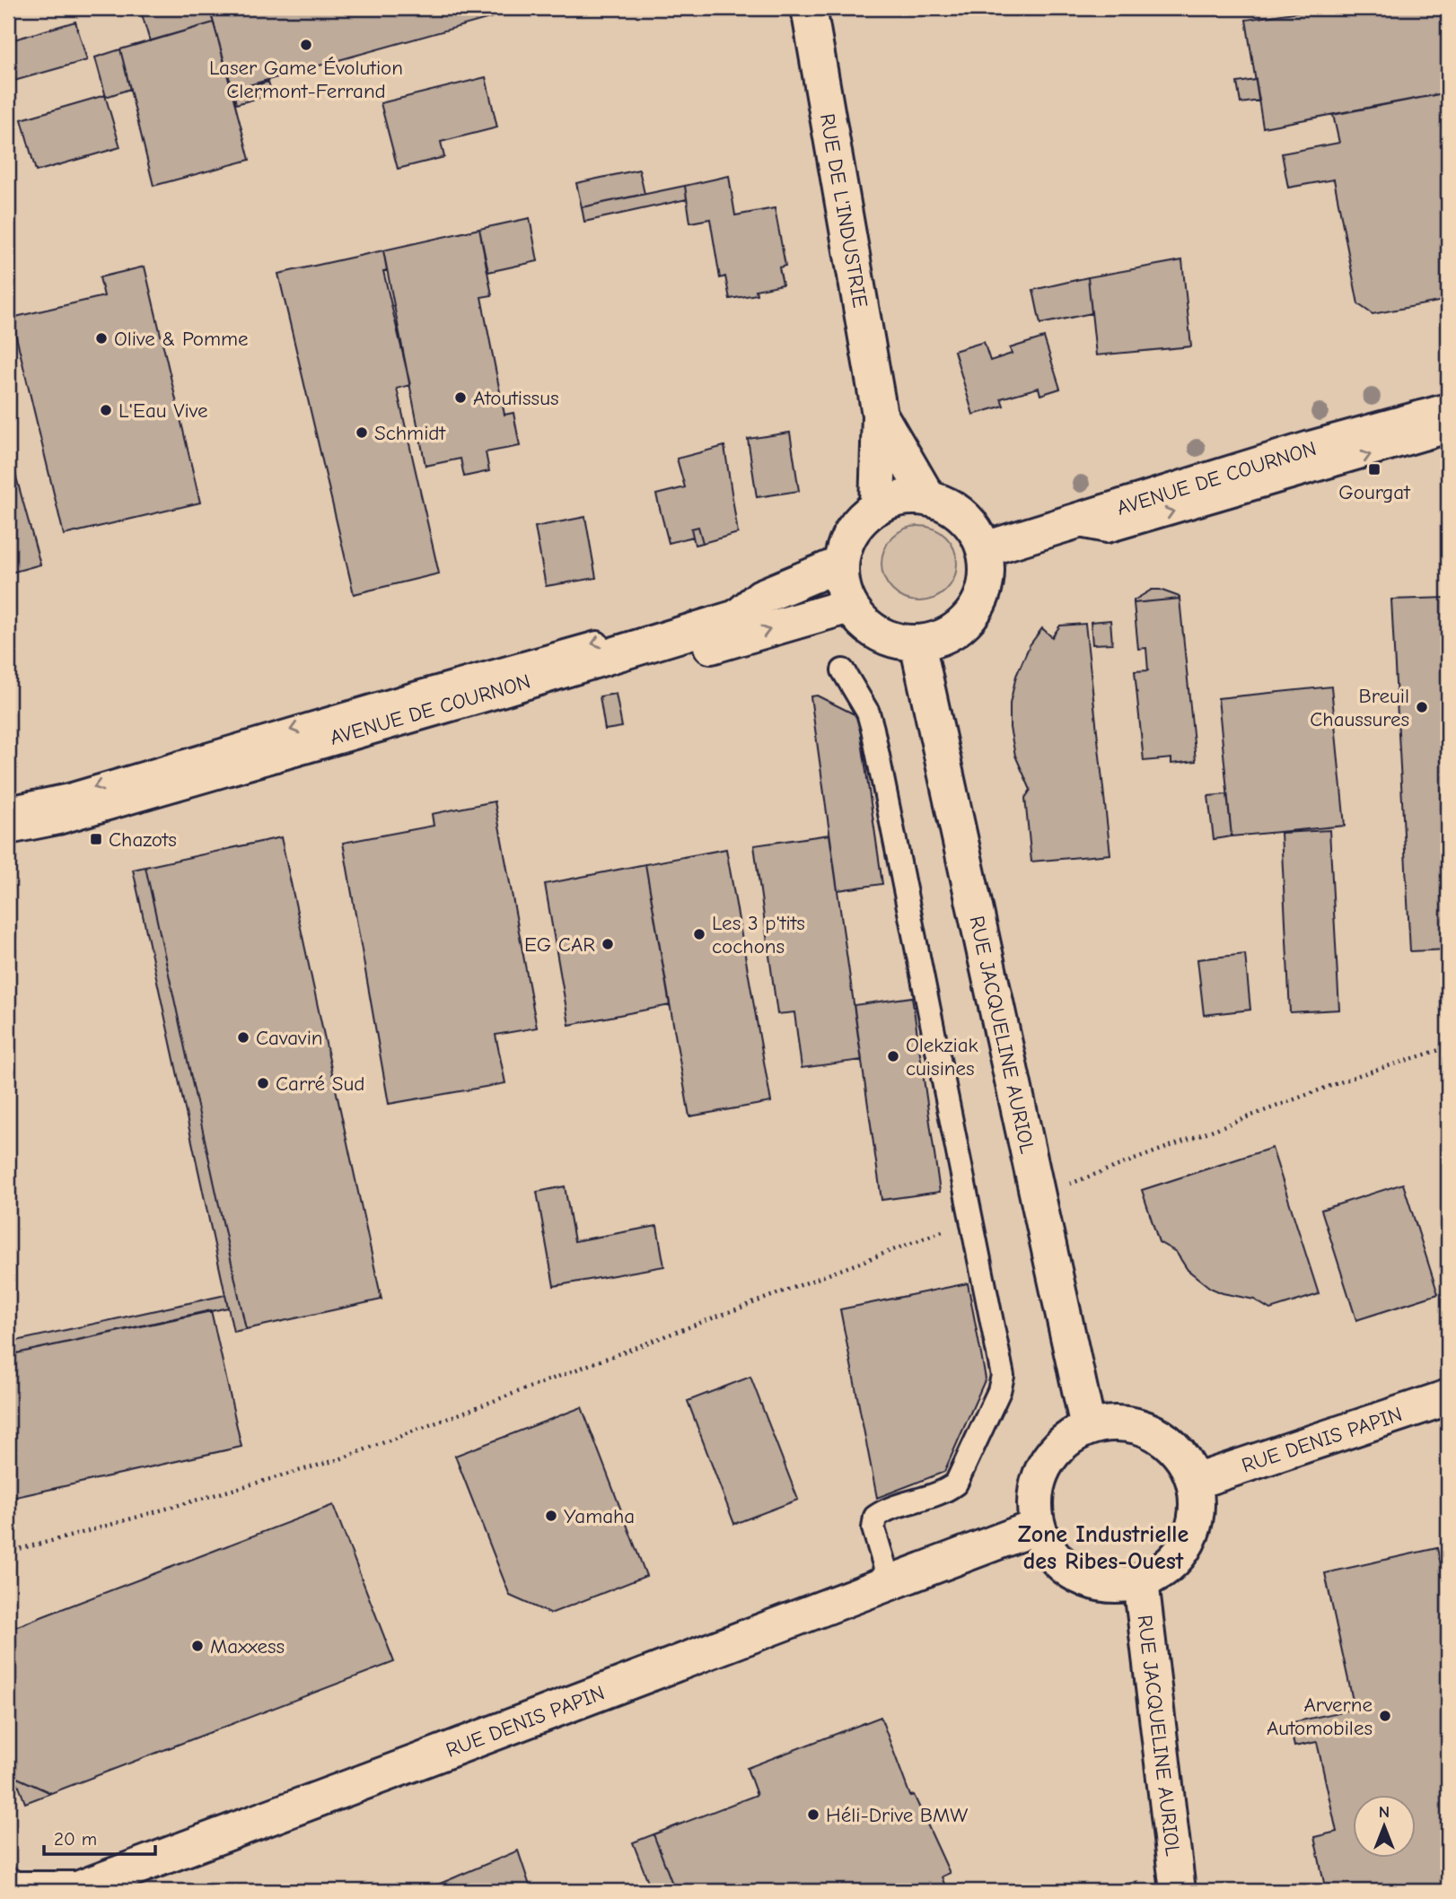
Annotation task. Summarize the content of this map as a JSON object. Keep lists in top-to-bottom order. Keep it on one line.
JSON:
{"streets":{"street":["RUE DE L'INDUSTRIE","AVENUE DE COURNON","RUE JACQUELINE AURIOL","RUE DENIS PAPIN"]},"crossings":[["RUE DE L'INDUSTRIE","AVENUE DE COURNON"],["RUE DE L'INDUSTRIE","RUE JACQUELINE AURIOL"],["AVENUE DE COURNON","RUE JACQUELINE AURIOL"],["RUE JACQUELINE AURIOL","RUE DENIS PAPIN"]],"districts":["Zone Industrielle des Ribes-Ouest"],"places":{"other":["Laser Game Évolution Clermont-Ferrand","Olive & Pomme","Atoutissus","L'Eau Vive","Schmidt","Breuil Chaussures","Les 3 p'tits cochons","EG CAR","Cavavin","Olekziak cuisines","Carré Sud","Yamaha","Maxxess","Arverne Automobiles","Héli-Drive BMW"],"transit":["Gourgat","Chazots"]},"scale_bar":"20 m","north":"top"}
